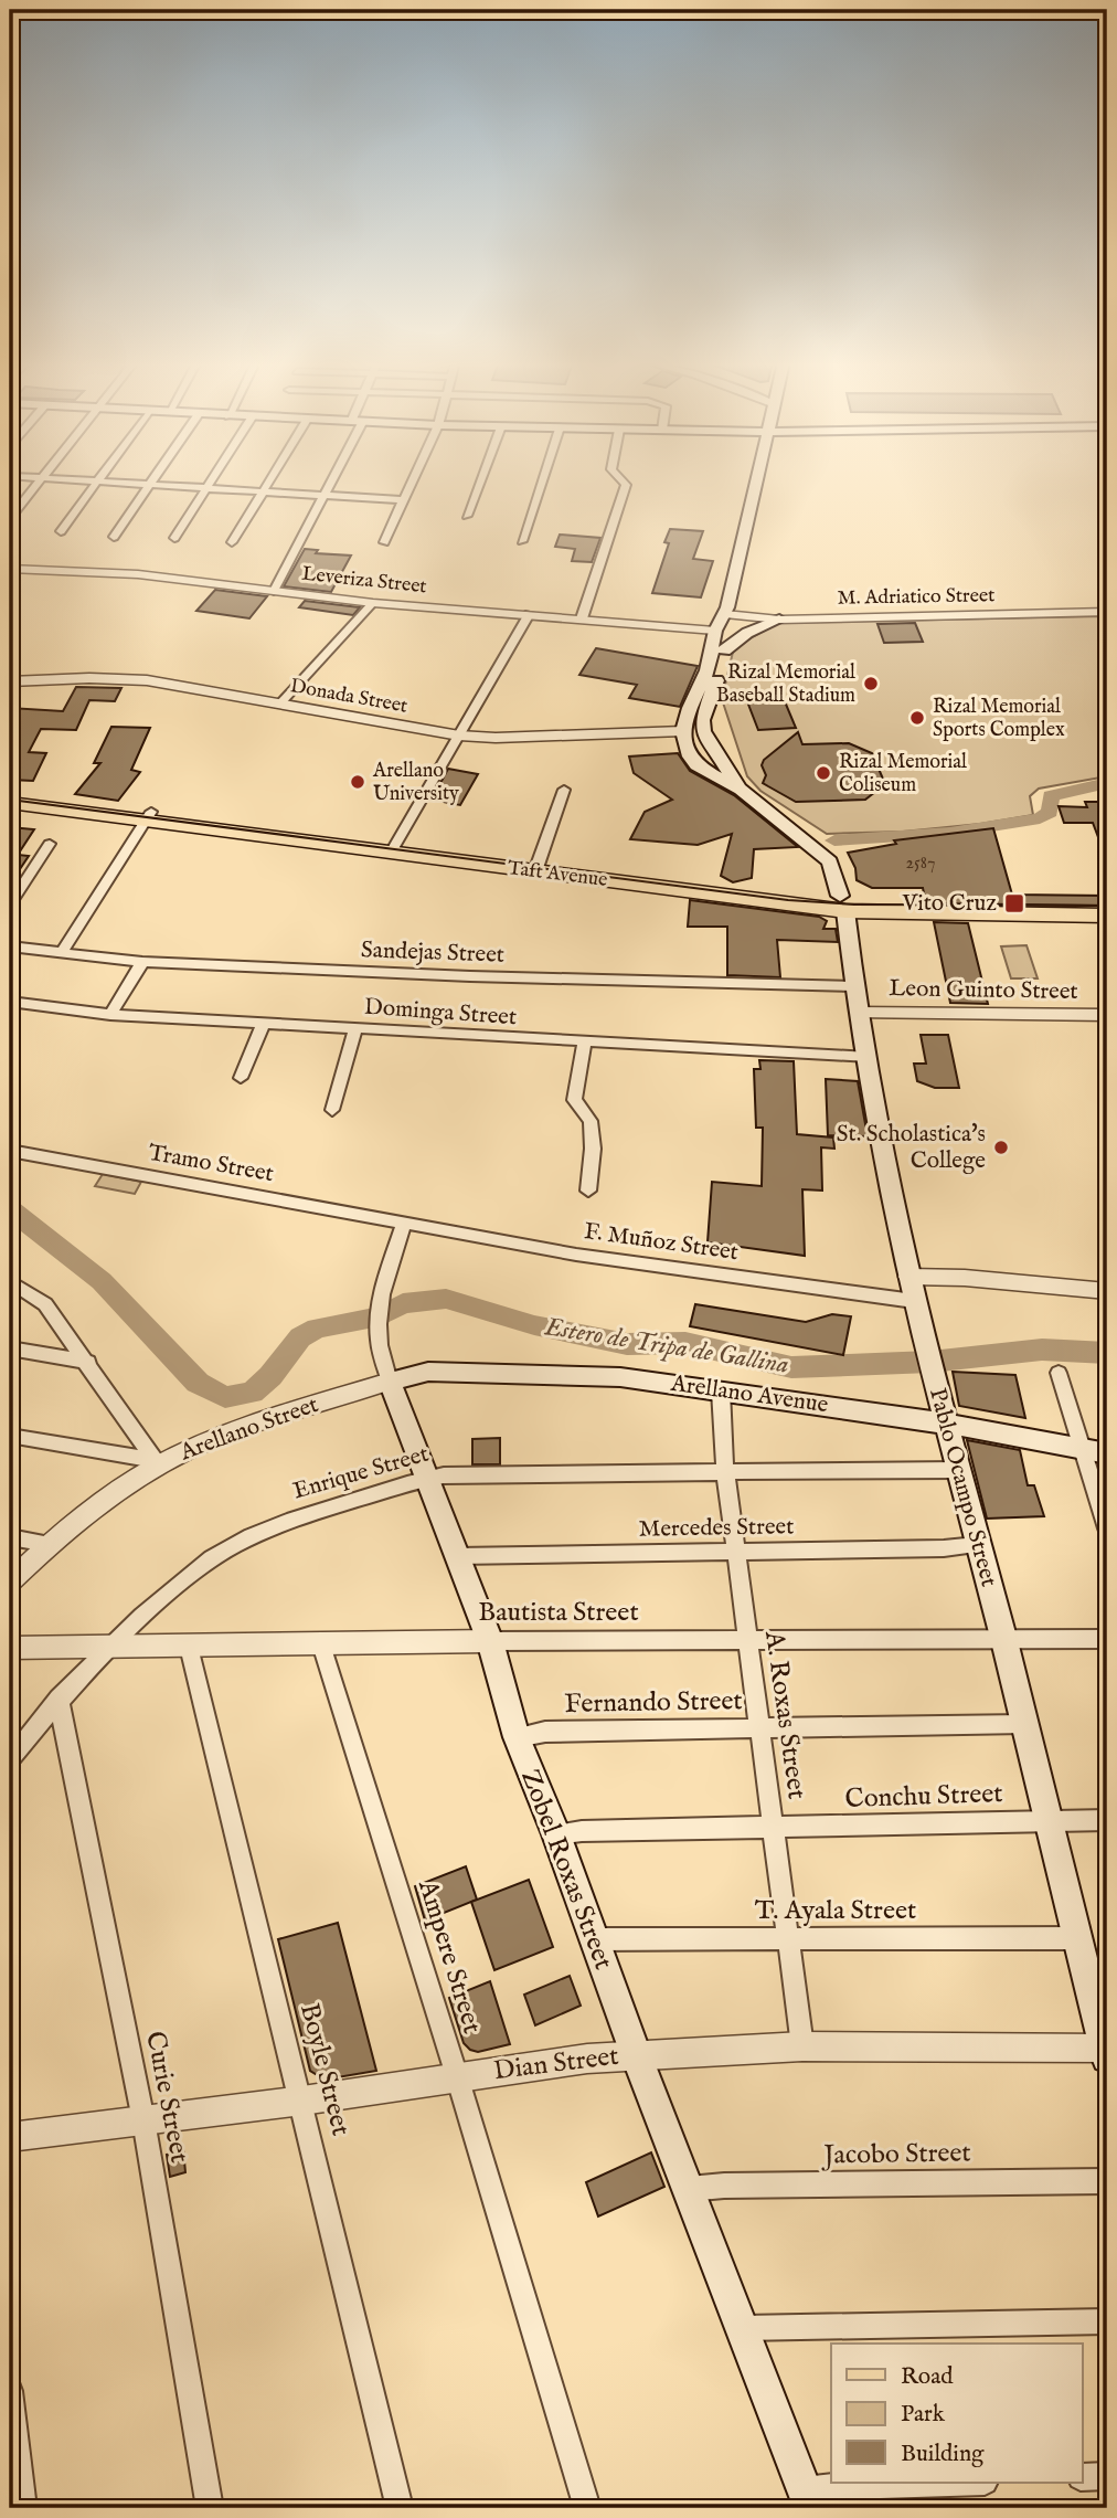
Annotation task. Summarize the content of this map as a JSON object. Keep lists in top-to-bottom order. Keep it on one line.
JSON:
{"streets":{"main road":["Taft Avenue","Arellano Avenue","Pablo Ocampo Street","Zobel Roxas Street"],"street":["Leveriza Street","M. Adriatico Street","Donada Street","Sandejas Street","Leon Guinto Street","Dominga Street","Tramo Street","F. Muñoz Street","Arellano Street","Enrique Street","Mercedes Street","Bautista Street","Fernando Street","A. Roxas Street","Conchu Street","T. Ayala Street","Ampere Street","Dian Street","Boyle Street","Curie Street","Jacobo Street"]},"crossings":[["Donada Street","Pablo Ocampo Street"],["Taft Avenue","Pablo Ocampo Street"],["Sandejas Street","Pablo Ocampo Street"],["Leon Guinto Street","Pablo Ocampo Street"],["Dominga Street","Pablo Ocampo Street"],["Tramo Street","F. Muñoz Street"],["Tramo Street","Zobel Roxas Street"],["F. Muñoz Street","Pablo Ocampo Street"],["F. Muñoz Street","Zobel Roxas Street"],["Arellano Avenue","Arellano Street"],["Arellano Avenue","Pablo Ocampo Street"],["Arellano Avenue","A. Roxas Street"],["Arellano Avenue","Zobel Roxas Street"],["Arellano Street","Zobel Roxas Street"],["Enrique Street","Pablo Ocampo Street"],["Enrique Street","Bautista Street"],["Enrique Street","A. Roxas Street"],["Enrique Street","Zobel Roxas Street"],["Enrique Street","Curie Street"],["Pablo Ocampo Street","Mercedes Street"],["Pablo Ocampo Street","Bautista Street"],["Pablo Ocampo Street","Fernando Street"],["Pablo Ocampo Street","Conchu Street"],["Pablo Ocampo Street","T. Ayala Street"],["Pablo Ocampo Street","Dian Street"],["Mercedes Street","A. Roxas Street"],["Mercedes Street","Zobel Roxas Street"],["Bautista Street","A. Roxas Street"],["Bautista Street","Zobel Roxas Street"],["Bautista Street","Ampere Street"],["Bautista Street","Boyle Street"],["Fernando Street","A. Roxas Street"],["Fernando Street","Zobel Roxas Street"],["A. Roxas Street","Conchu Street"],["A. Roxas Street","T. Ayala Street"],["A. Roxas Street","Dian Street"],["Conchu Street","Zobel Roxas Street"],["Zobel Roxas Street","T. Ayala Street"],["Zobel Roxas Street","Dian Street"],["Zobel Roxas Street","Jacobo Street"],["Ampere Street","Dian Street"],["Dian Street","Boyle Street"],["Dian Street","Curie Street"]],"water":["Estero de Tripa de Gallina"],"places":{"other":["Rizal Memorial Baseball Stadium","Rizal Memorial Sports Complex","Rizal Memorial Coliseum","Arellano University","St. Scholastica's College"],"transit":["Vito Cruz"]},"house_numbers":["2587"],"legend":["Road","Park","Building"]}
